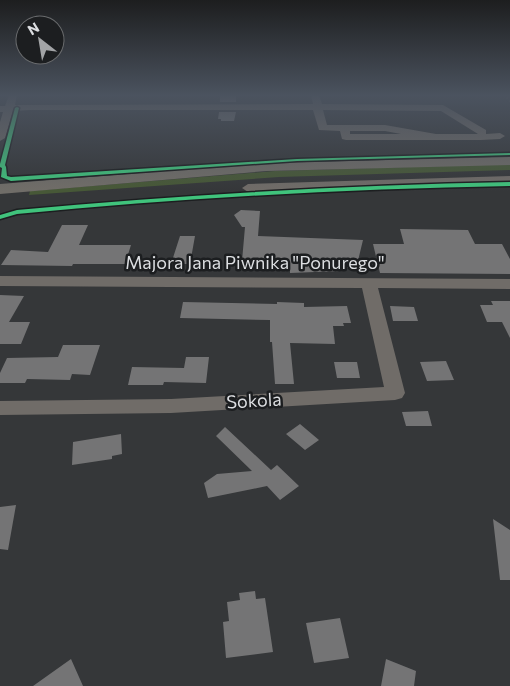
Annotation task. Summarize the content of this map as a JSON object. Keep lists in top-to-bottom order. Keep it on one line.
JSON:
{"streets":{"street":["Majora Jana Piwnika \"Ponurego\"","Sokola"]},"crossings":[["Majora Jana Piwnika \"Ponurego\"","Sokola"]],"north":"top left"}
